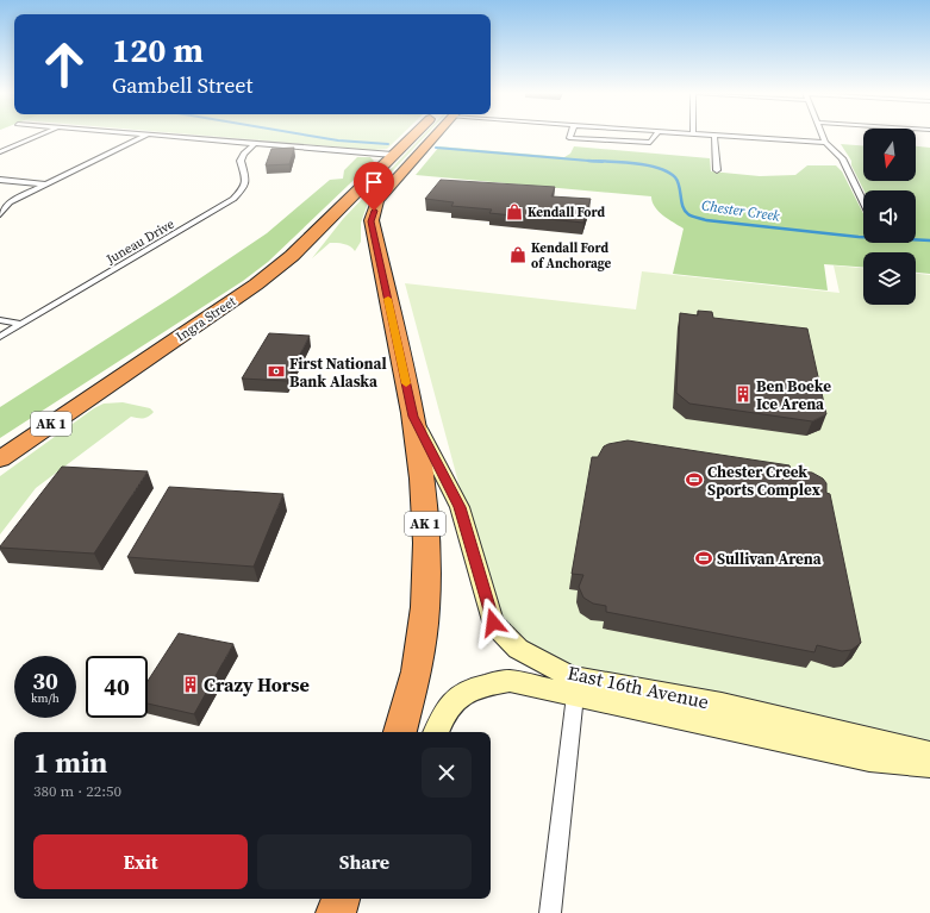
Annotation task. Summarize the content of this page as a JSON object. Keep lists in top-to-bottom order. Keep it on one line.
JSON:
{"streets":{"highway":["Ingra Street","AK 1"],"street":["Juneau Drive","East 16th Avenue"]},"crossings":[["Ingra Street","AK 1"],["AK 1","East 16th Avenue"]],"water":["Chester Creek"],"places":{"shop":["Kendall Ford","Kendall Ford of Anchorage"],"bank":["First National Bank Alaska"],"building":["Ben Boeke Ice Arena","Crazy Horse"],"sports":["Chester Creek Sports Complex","Sullivan Arena"]},"north":"bottom","page":{"turn":["120 m","Gambell Street"],"speed":"30 km/h","limit":"40","heading":["1 min","380 m · 22:50"],"buttons":["Exit","Share"]}}
